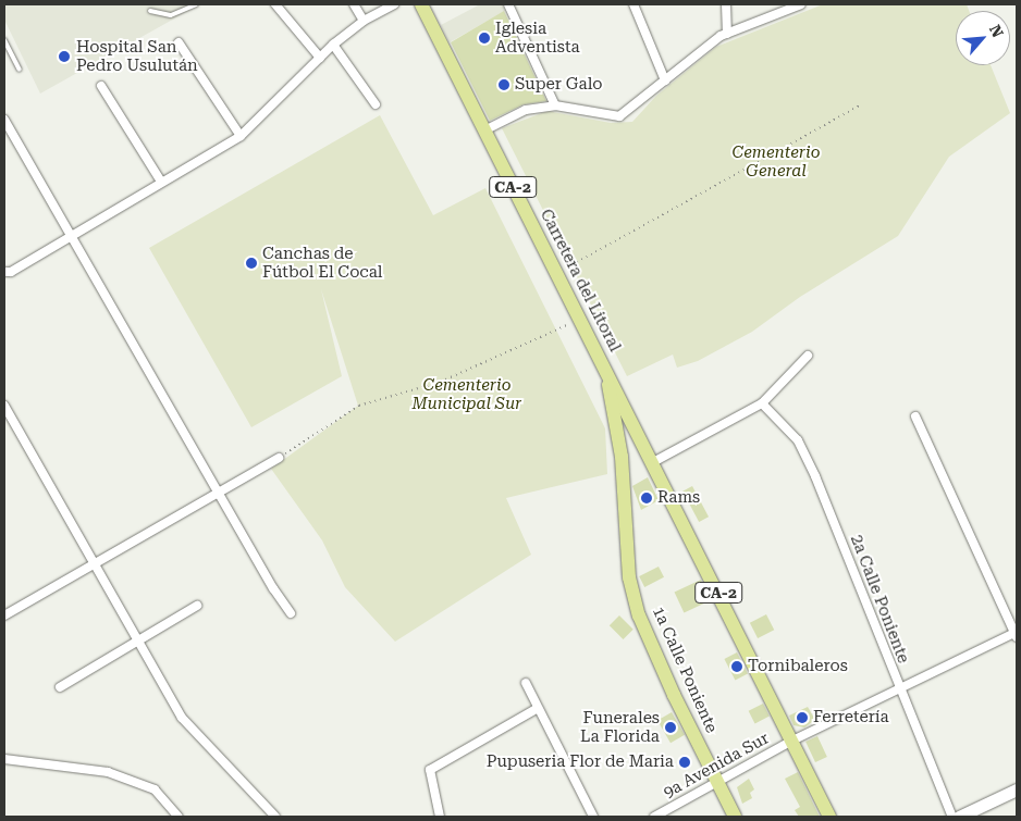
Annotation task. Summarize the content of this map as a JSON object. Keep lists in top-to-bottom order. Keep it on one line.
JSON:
{"streets":{"main road":["CA-2","Carretera del Litoral","1a Calle Poniente"],"street":["2a Calle Poniente","9a Avenida Sur"]},"crossings":[["CA-2","Carretera del Litoral"],["CA-2","1a Calle Poniente"],["CA-2","9a Avenida Sur"],["Carretera del Litoral","1a Calle Poniente"],["2a Calle Poniente","9a Avenida Sur"],["1a Calle Poniente","9a Avenida Sur"]],"parks":["Cementerio General","Cementerio Municipal Sur"],"places":["Iglesia Adventista","Hospital San Pedro Usulután","Super Galo","Canchas de Fútbol El Cocal","Rams","Tornibaleros","Ferretería","Funerales La Florida","Pupuseria Flor de Maria"],"north":"top right"}
